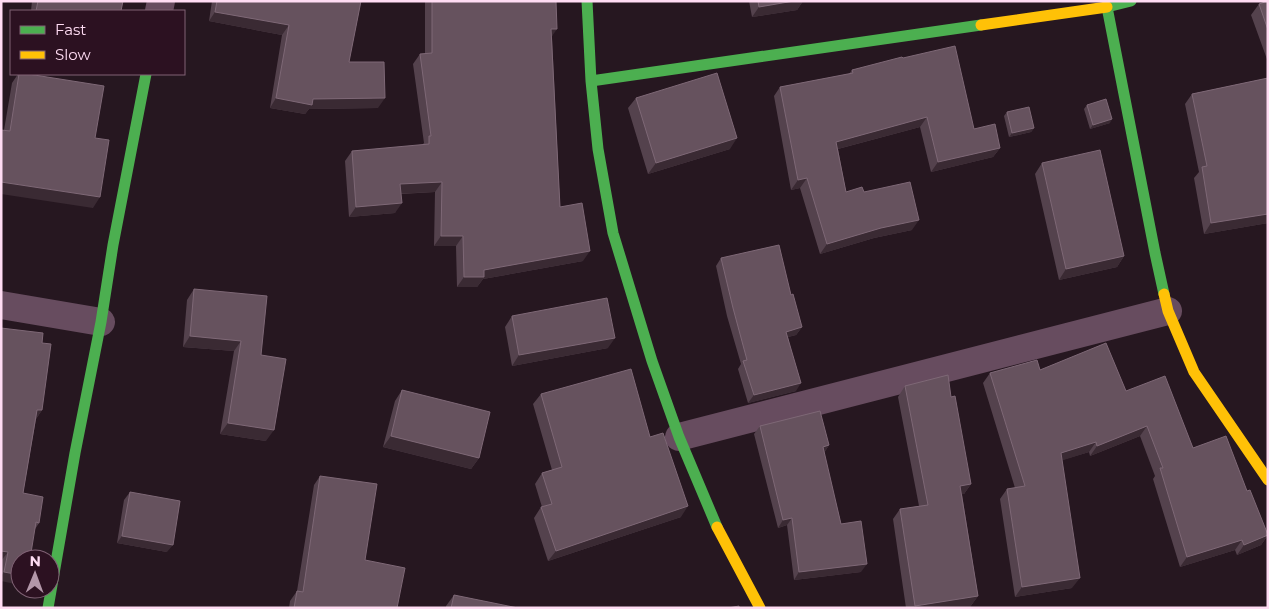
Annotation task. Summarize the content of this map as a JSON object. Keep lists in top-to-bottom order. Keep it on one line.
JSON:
{"legend":["Fast","Slow"],"north":"top"}
